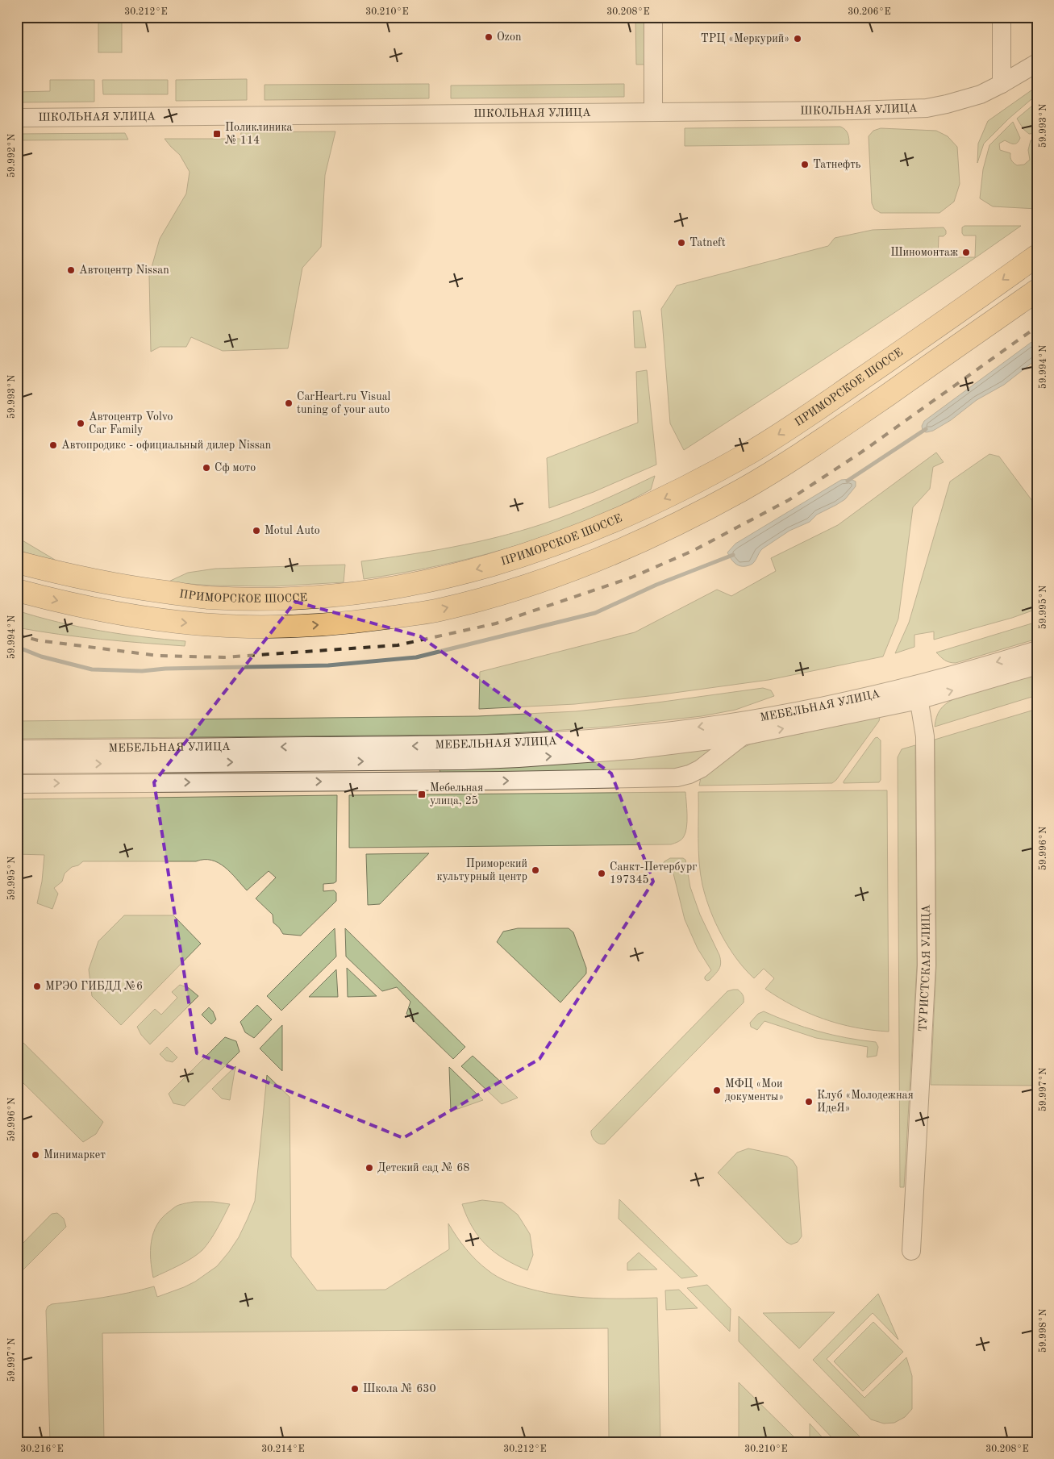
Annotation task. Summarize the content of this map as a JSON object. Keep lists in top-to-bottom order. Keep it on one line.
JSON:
{"streets":{"main road":["ПРИМОРСКОЕ ШОССЕ"],"street":["ШКОЛЬНАЯ УЛИЦА","МЕБЕЛЬНАЯ УЛИЦА","ТУРИСТСКАЯ УЛИЦА"]},"crossings":[["МЕБЕЛЬНАЯ УЛИЦА","ТУРИСТСКАЯ УЛИЦА"]],"places":{"other":["Ozon","ТРЦ «Меркурий»","Татнефть","Tatneft","Шиномонтаж","Автоцентр Nissan","CarHeart.ru Visual tuning of your auto","Автоцентр Volvo Car Family","Автопродикс - официальный дилер Nissan","Сф мото","Motul Auto","Приморский культурный центр","Санкт-Петербург 197345","МРЭО ГИБДД №6","МФЦ «Мои документы»","Клуб «Молодежная ИдеЯ»","Минимаркет","Детский сад № 68","Школа № 630"],"transit":["Поликлиника № 114","Мебельная улица, 25"]},"coordinates":["30.212°E","30.210°E","30.208°E","30.206°E","59.993°N","59.992°N","59.994°N","59.995°N","59.996°N","59.997°N","59.998°N","30.216°E","30.214°E"]}
